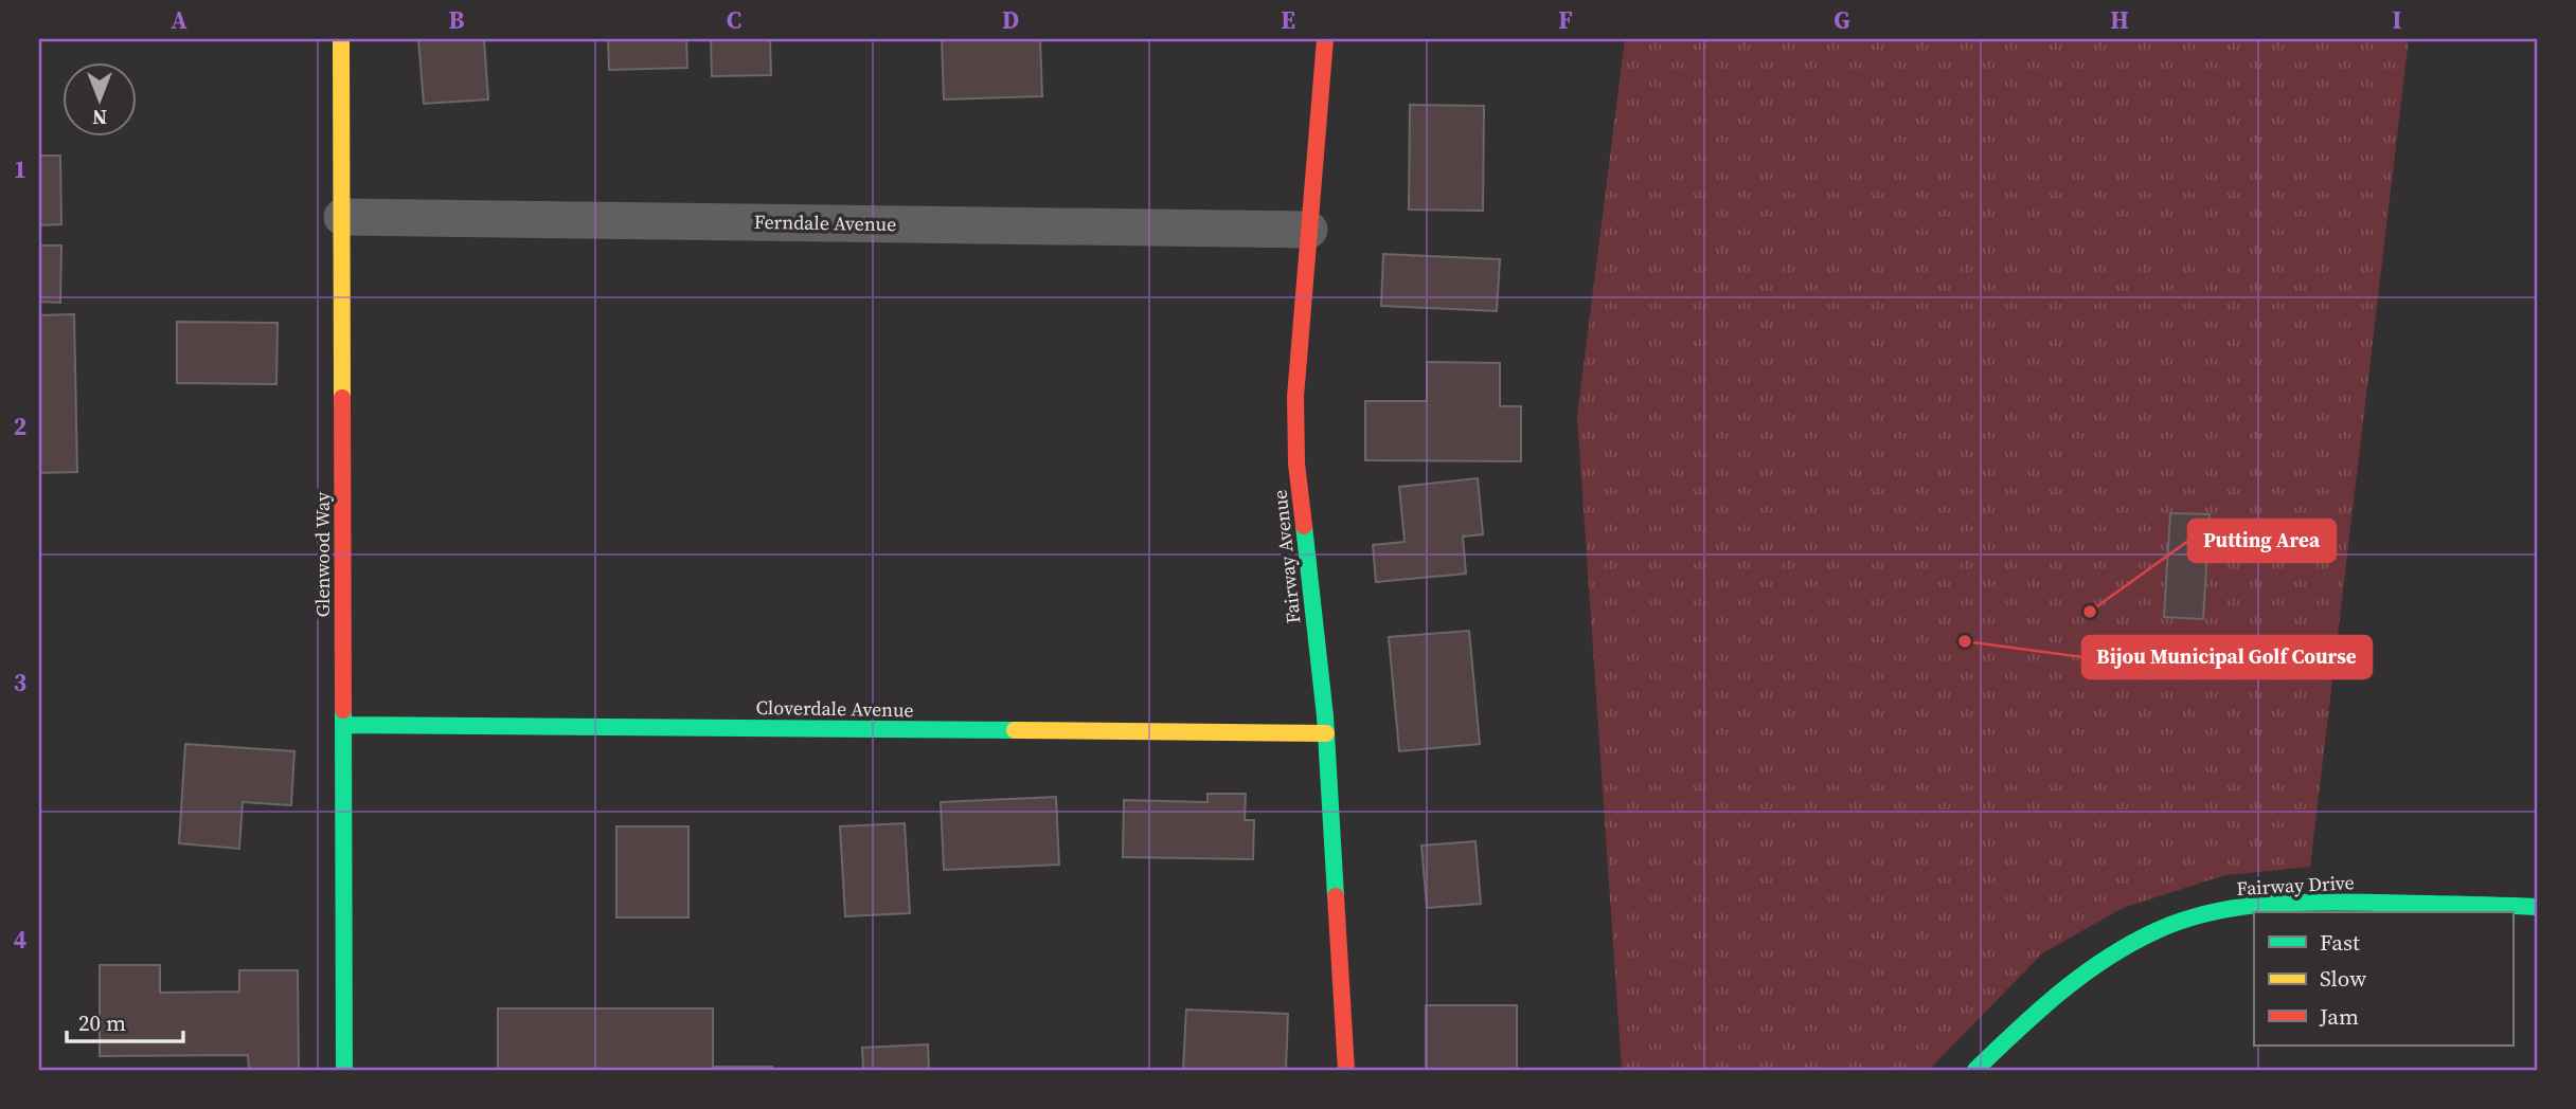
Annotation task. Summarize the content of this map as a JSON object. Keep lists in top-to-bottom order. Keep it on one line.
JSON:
{"streets":{"street":["Ferndale Avenue","Glenwood Way","Fairway Avenue","Cloverdale Avenue","Fairway Drive"]},"crossings":[["Ferndale Avenue","Glenwood Way"],["Ferndale Avenue","Fairway Avenue"],["Glenwood Way","Cloverdale Avenue"],["Fairway Avenue","Cloverdale Avenue"]],"places":["Putting Area","Bijou Municipal Golf Course"],"legend":["Fast","Slow","Jam"],"scale_bar":"20 m","north":"bottom","grid":{"columns":["A","B","C","D","E","F","G","H","I"],"rows":["1","2","3","4"]}}
